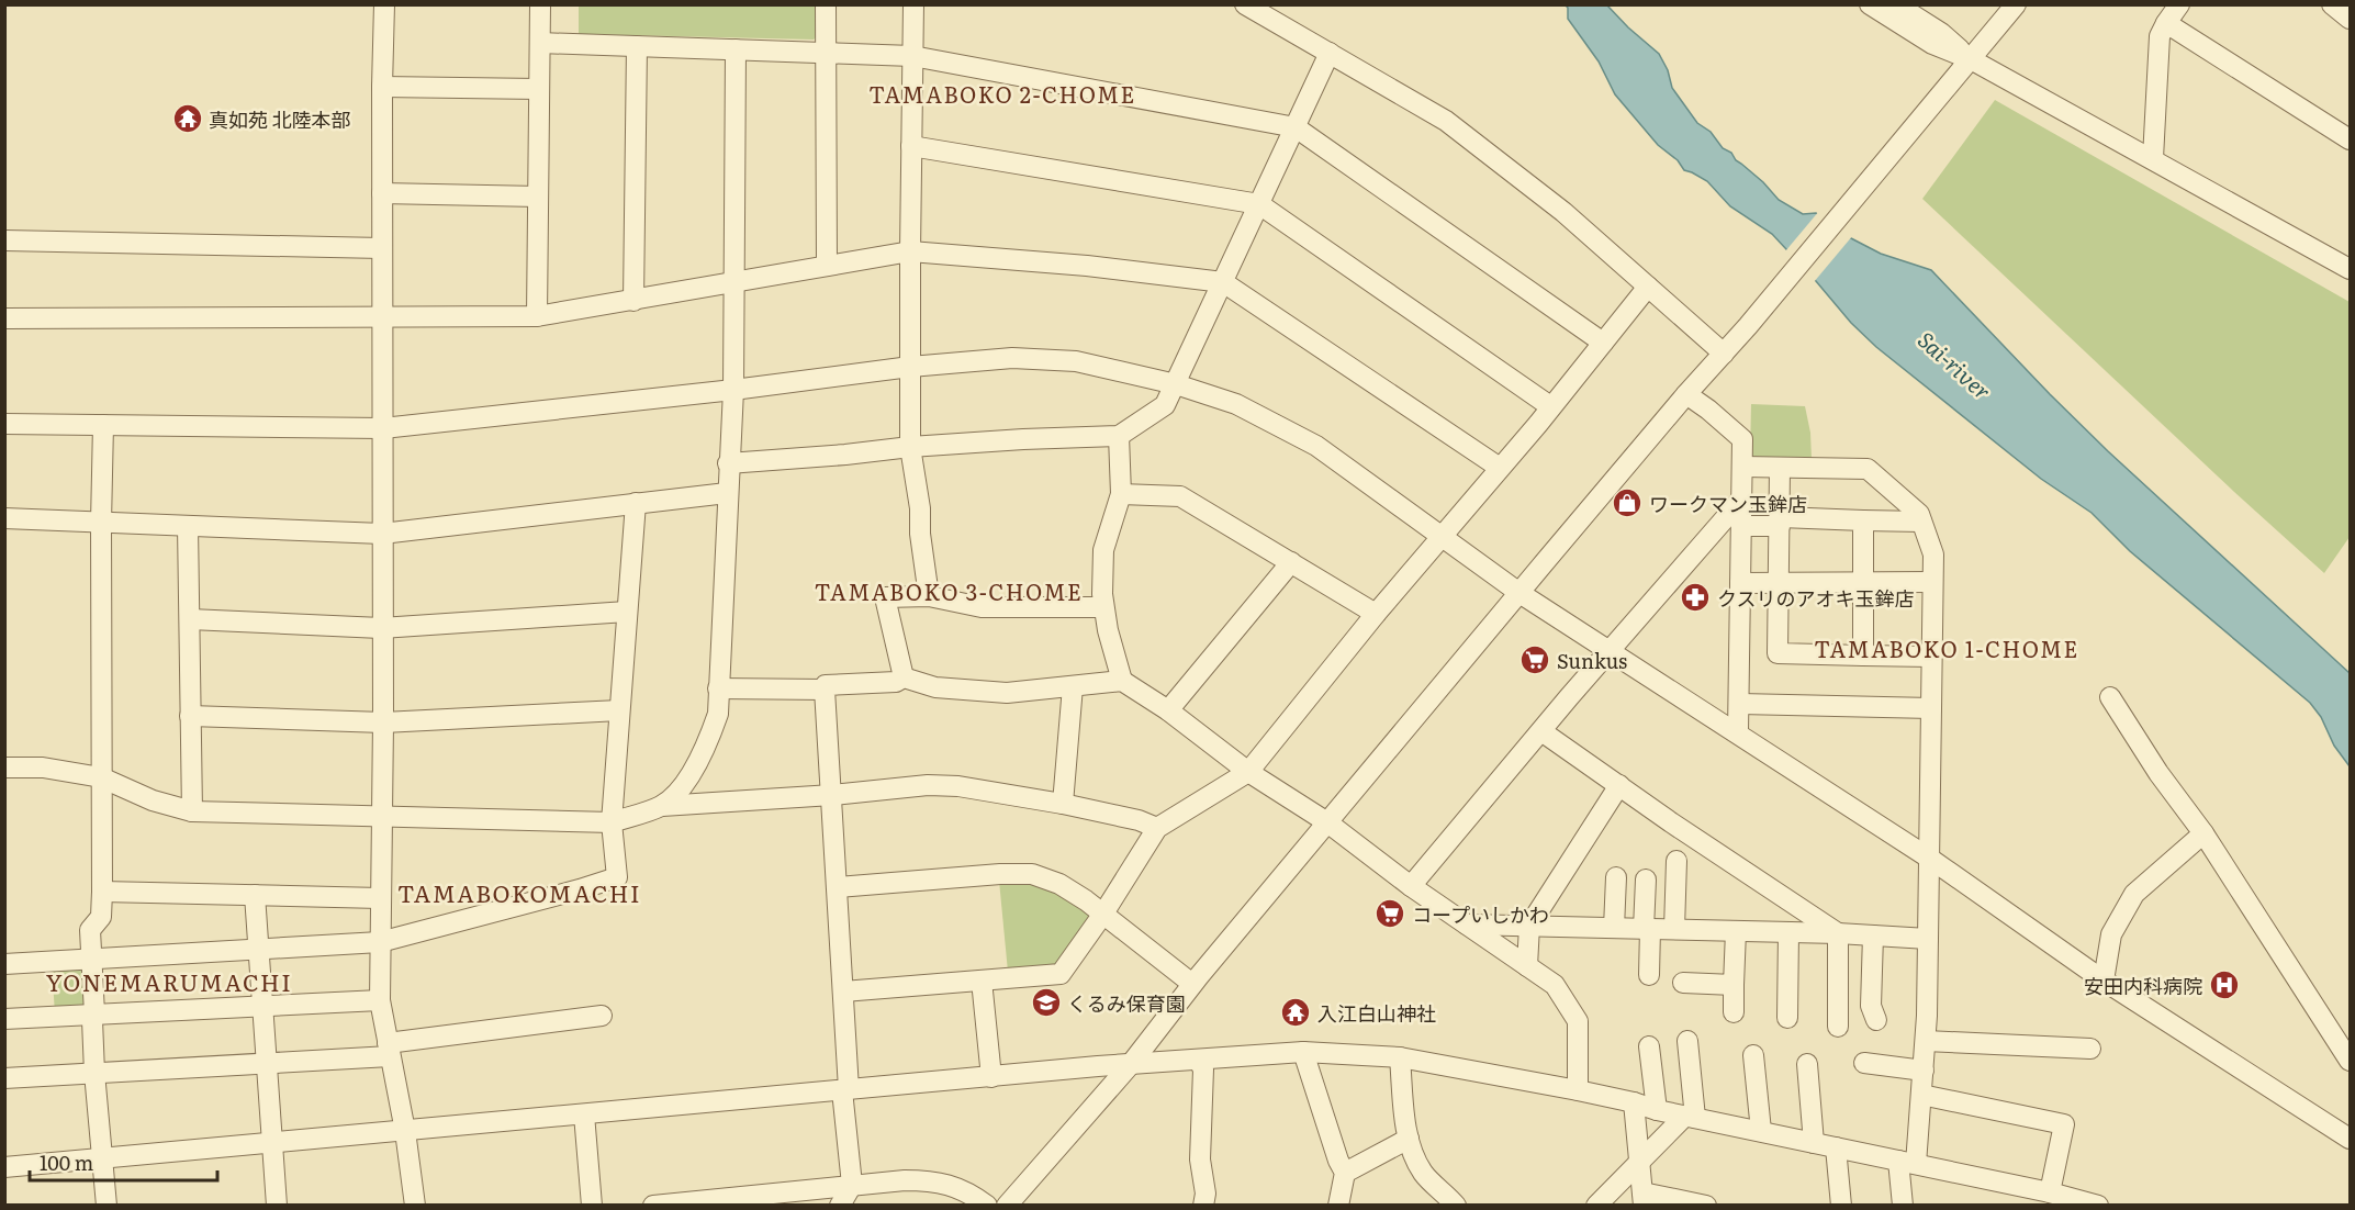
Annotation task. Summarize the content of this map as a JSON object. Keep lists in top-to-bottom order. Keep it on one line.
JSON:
{"districts":["TAMABOKO 2-CHOME","TAMABOKO 3-CHOME","TAMABOKO 1-CHOME","TAMABOKOMACHI","YONEMARUMACHI"],"water":["Sai-river"],"places":{"temple":["真如苑 北陸本部","入江白山神社"],"shop":["ワークマン玉鉾店"],"pharmacy":["クスリのアオキ玉鉾店"],"supermarket":["Sunkus","コープいしかわ"],"hospital":["安田内科病院"],"school or university":["くるみ保育園"]},"scale_bar":"100 m"}
